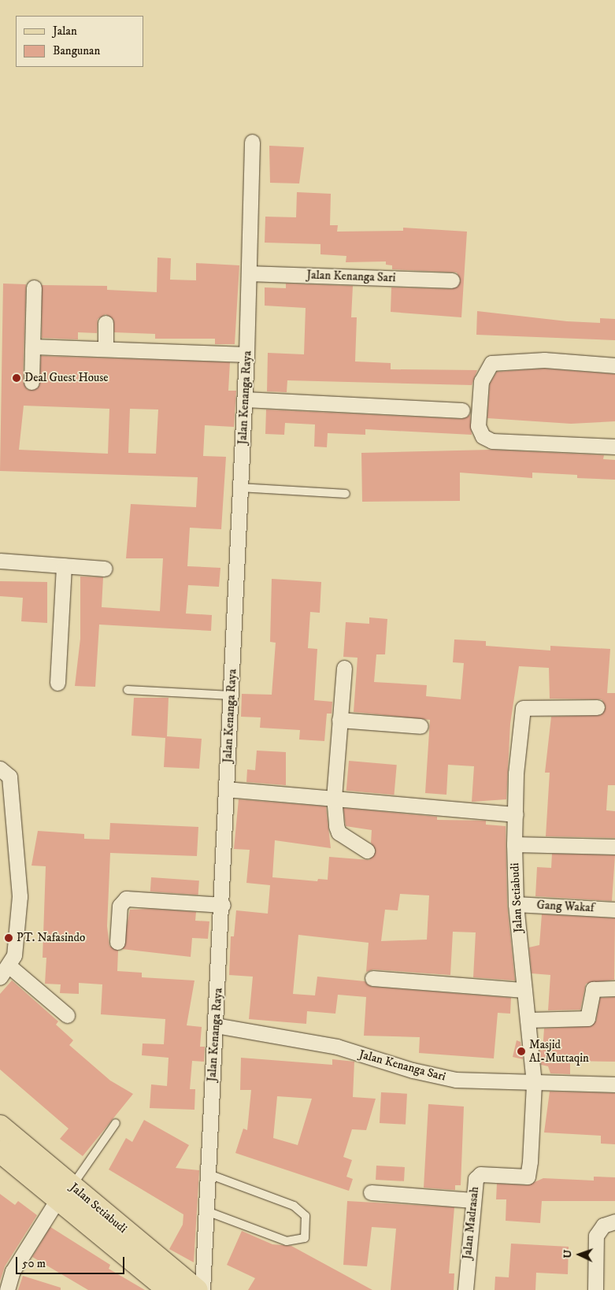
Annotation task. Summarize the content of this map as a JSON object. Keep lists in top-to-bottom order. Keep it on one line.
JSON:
{"streets":{"main road":["Jalan Setiabudi"],"street":["Jalan Kenanga Sari","Jalan Kenanga Raya","Gang Wakaf","Jalan Madrasah"]},"crossings":[["Jalan Kenanga Sari","Jalan Kenanga Raya"],["Jalan Kenanga Sari","Jalan Setiabudi"],["Jalan Setiabudi","Gang Wakaf"],["Jalan Setiabudi","Jalan Madrasah"]],"places":["Deal Guest House","PT. Nafasindo","Masjid Al-Muttaqin"],"legend":["Jalan","Bangunan"],"scale_bar":"50 m","north":"left"}
